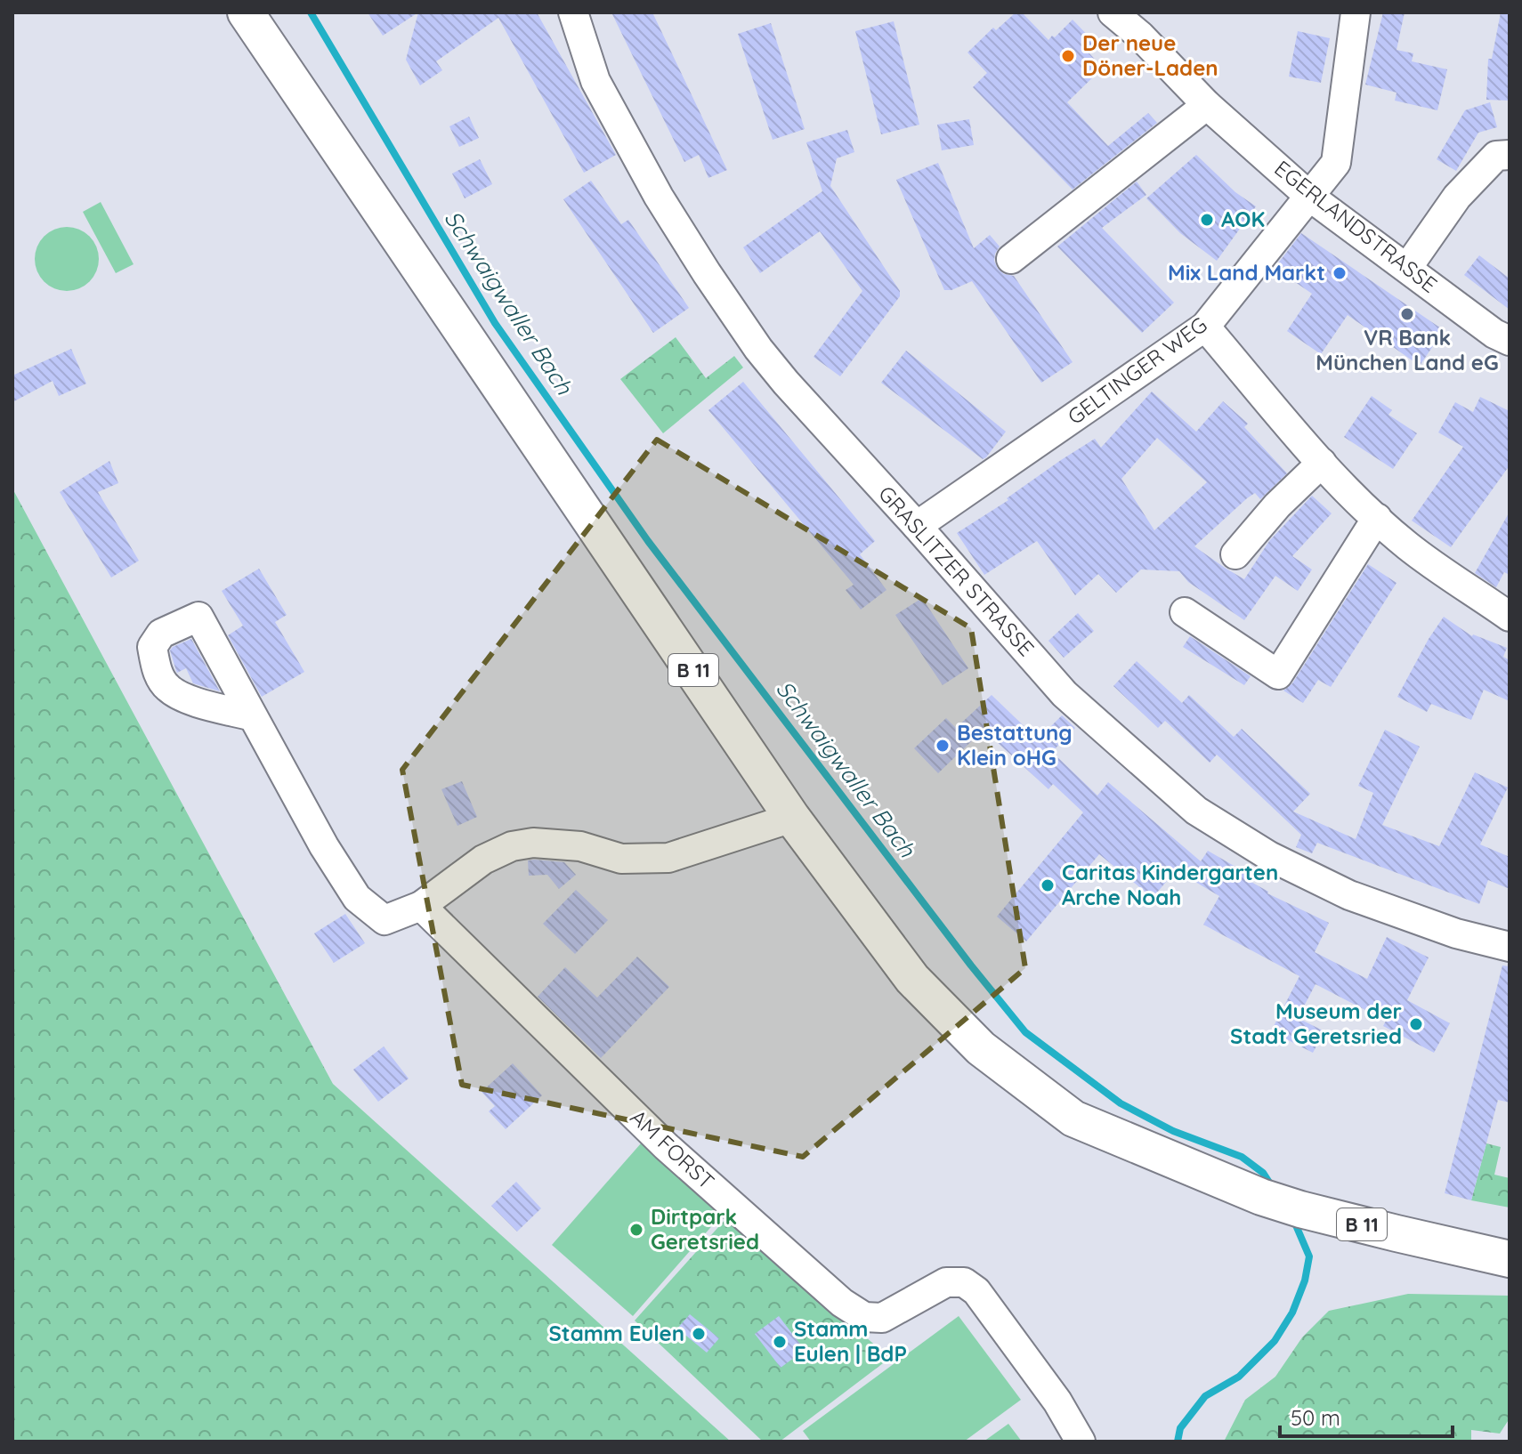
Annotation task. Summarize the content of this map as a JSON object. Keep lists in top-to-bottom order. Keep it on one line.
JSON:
{"streets":{"main road":["B 11"],"street":["EGERLANDSTRASSE","GELTINGER WEG","GRASLITZER STRASSE","AM FORST"]},"crossings":[["EGERLANDSTRASSE","GELTINGER WEG"],["GELTINGER WEG","GRASLITZER STRASSE"]],"water":["Schwaigwaller Bach"],"places":["Der neue Döner-Laden","AOK","Mix Land Markt","VR Bank München Land eG","Bestattung Klein oHG","Caritas Kindergarten Arche Noah","Museum der Stadt Geretsried","Dirtpark Geretsried","Stamm Eulen","Stamm Eulen | BdP"],"scale_bar":"50 m"}
